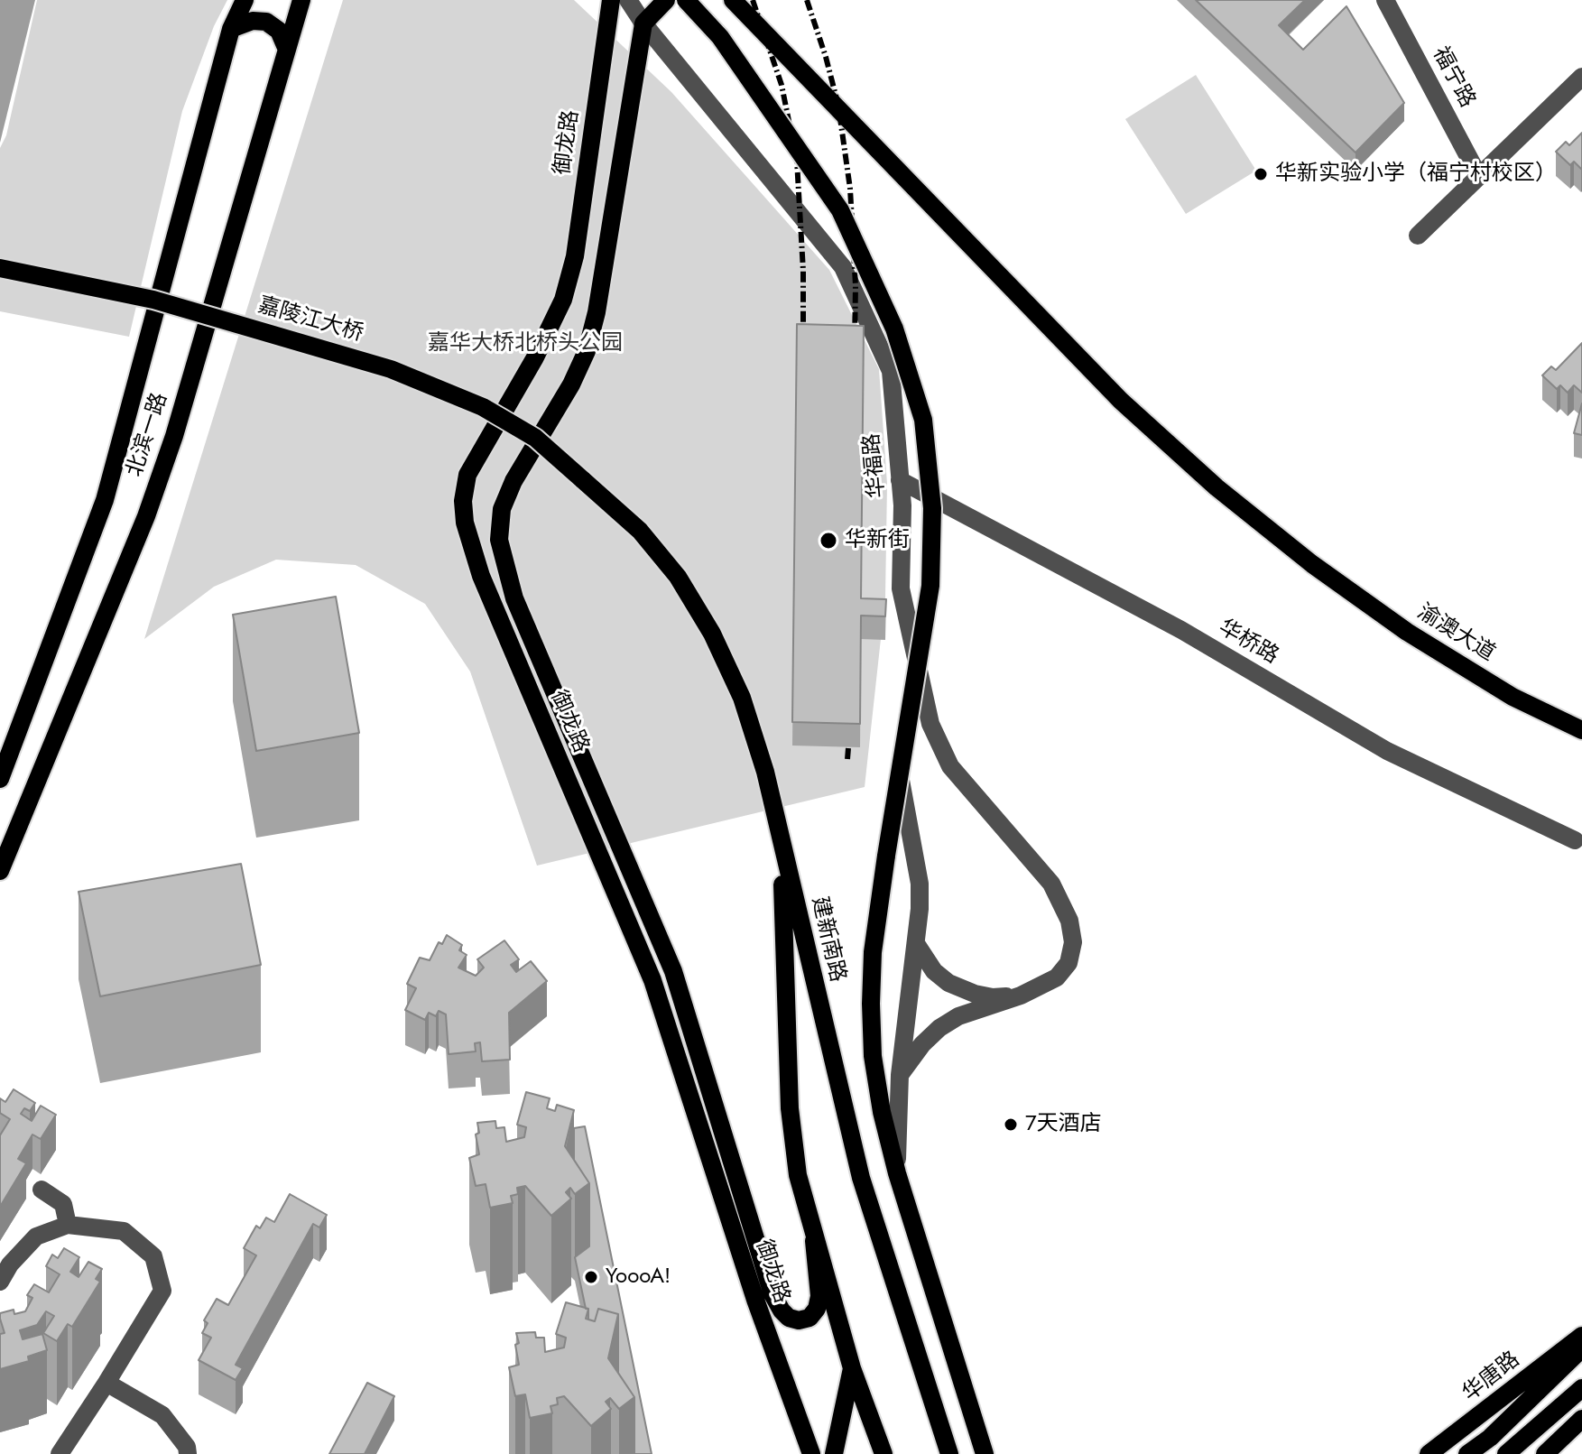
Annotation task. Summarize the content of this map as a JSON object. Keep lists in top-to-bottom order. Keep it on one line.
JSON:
{"streets":{"main road":["御龙路","嘉陵江大桥","北滨一路","渝澳大道","建新南路","华唐路"],"street":["福宁路","华福路","华桥路"]},"crossings":[["御龙路","华福路"],["嘉陵江大桥","建新南路"],["华福路","华桥路"],["华福路","建新南路"]],"parks":["嘉华大桥北桥头公园"],"places":["华新实验小学（福宁村校区）","华新街","7天酒店","YoooA!"]}
